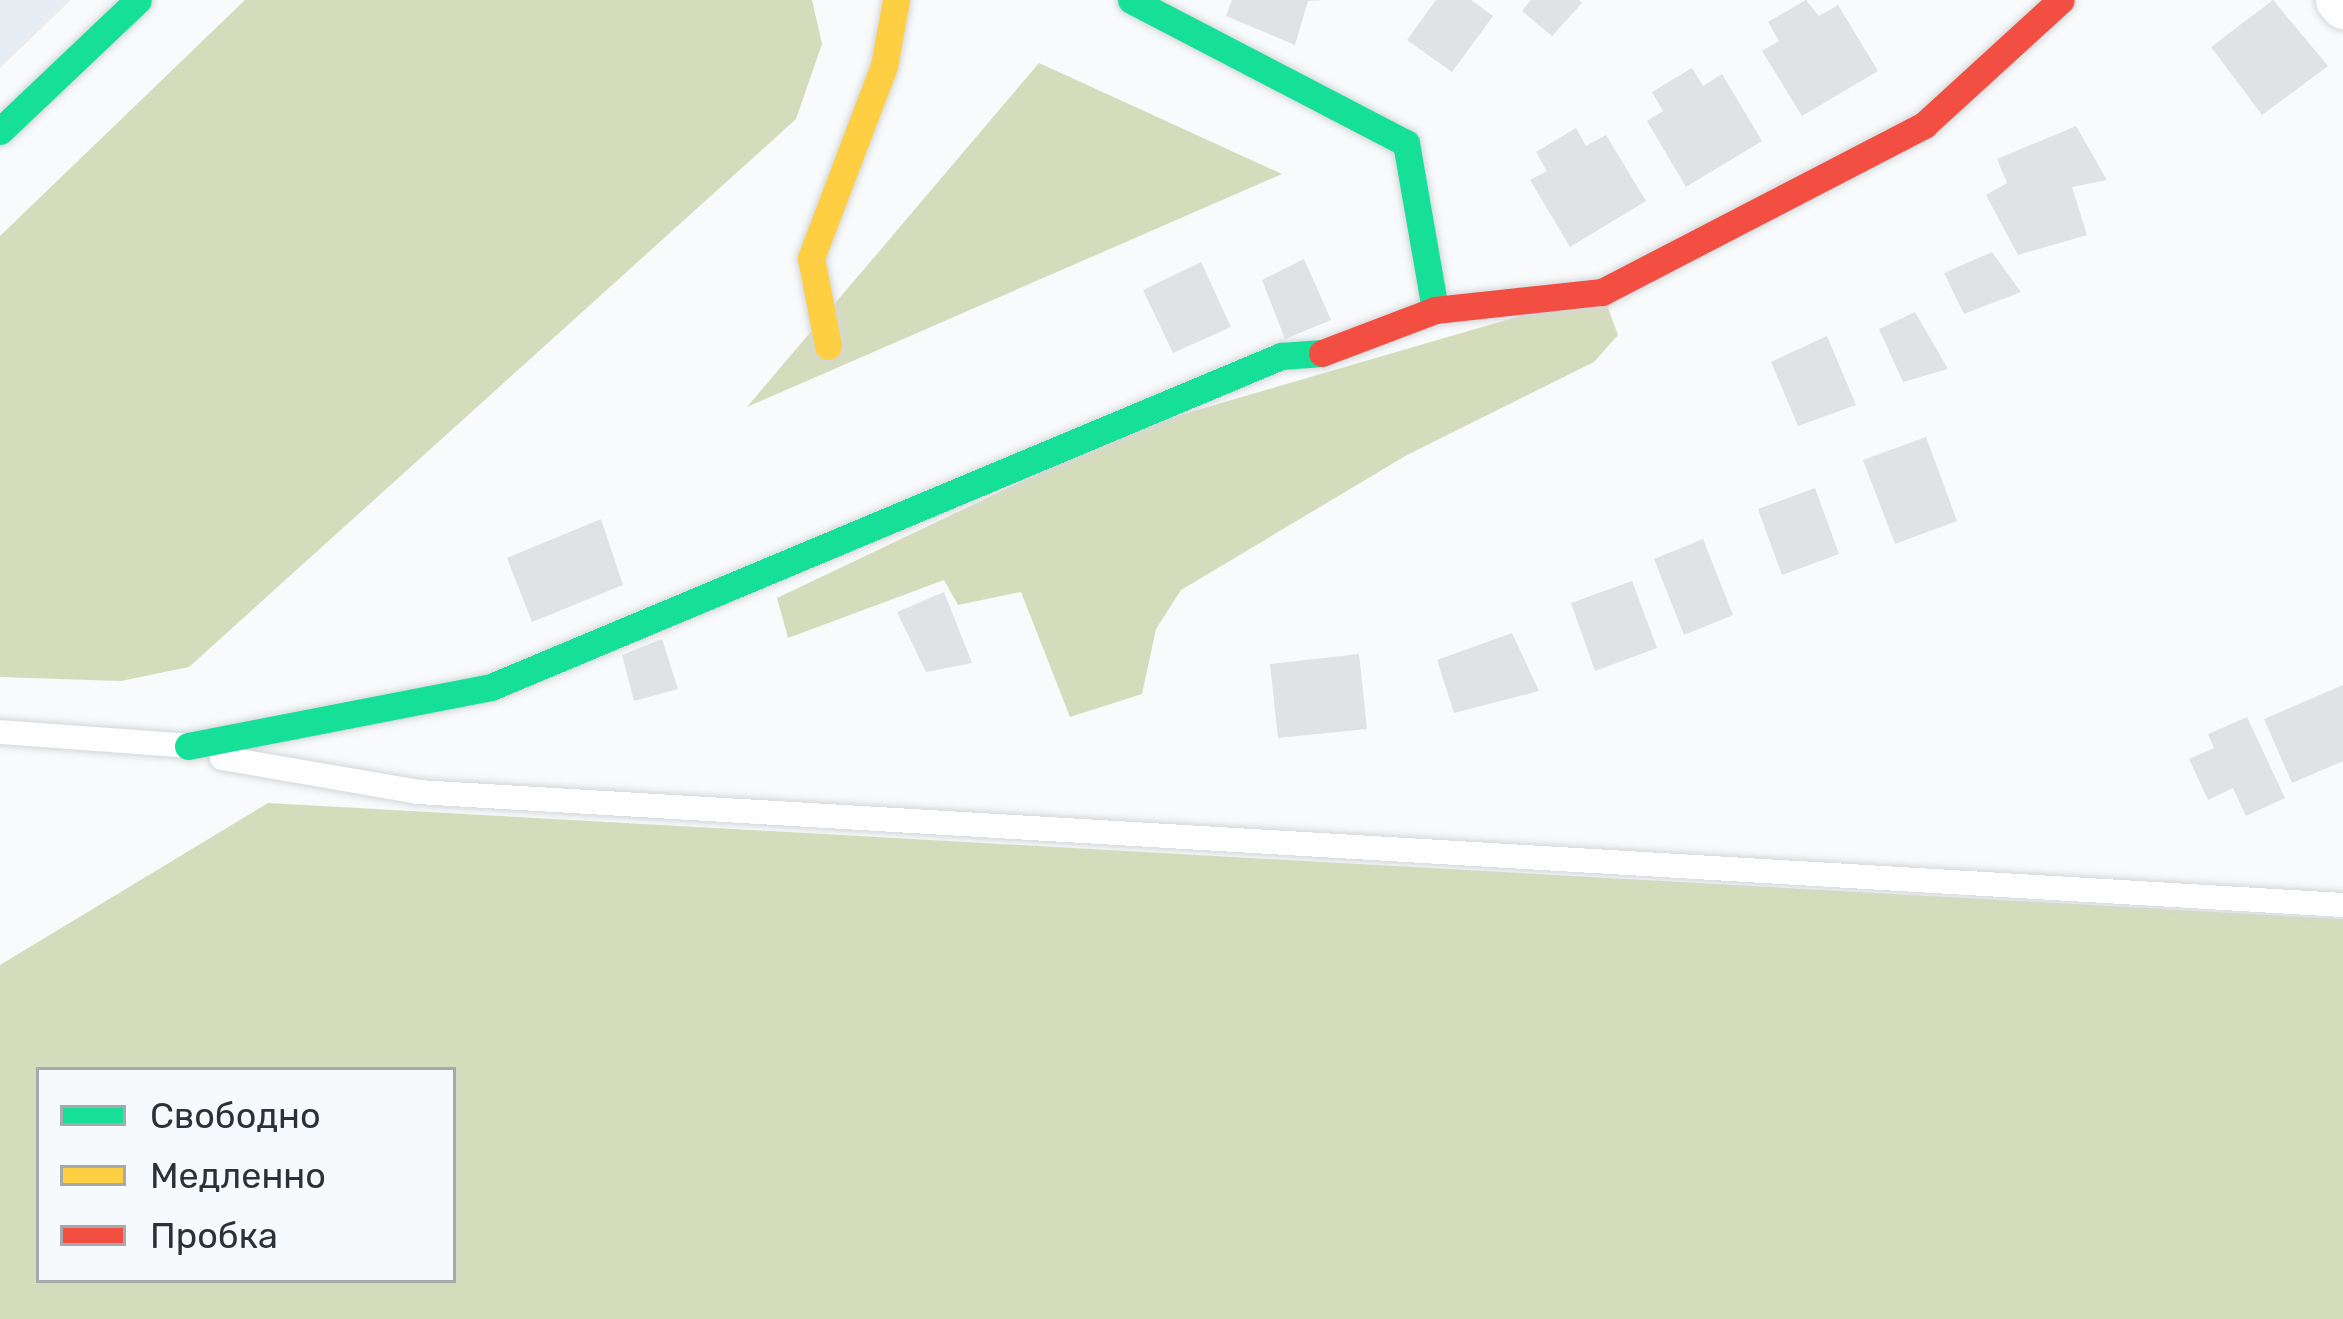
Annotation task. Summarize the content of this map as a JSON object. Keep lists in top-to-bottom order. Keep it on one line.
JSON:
{"legend":["Свободно","Медленно","Пробка"]}
